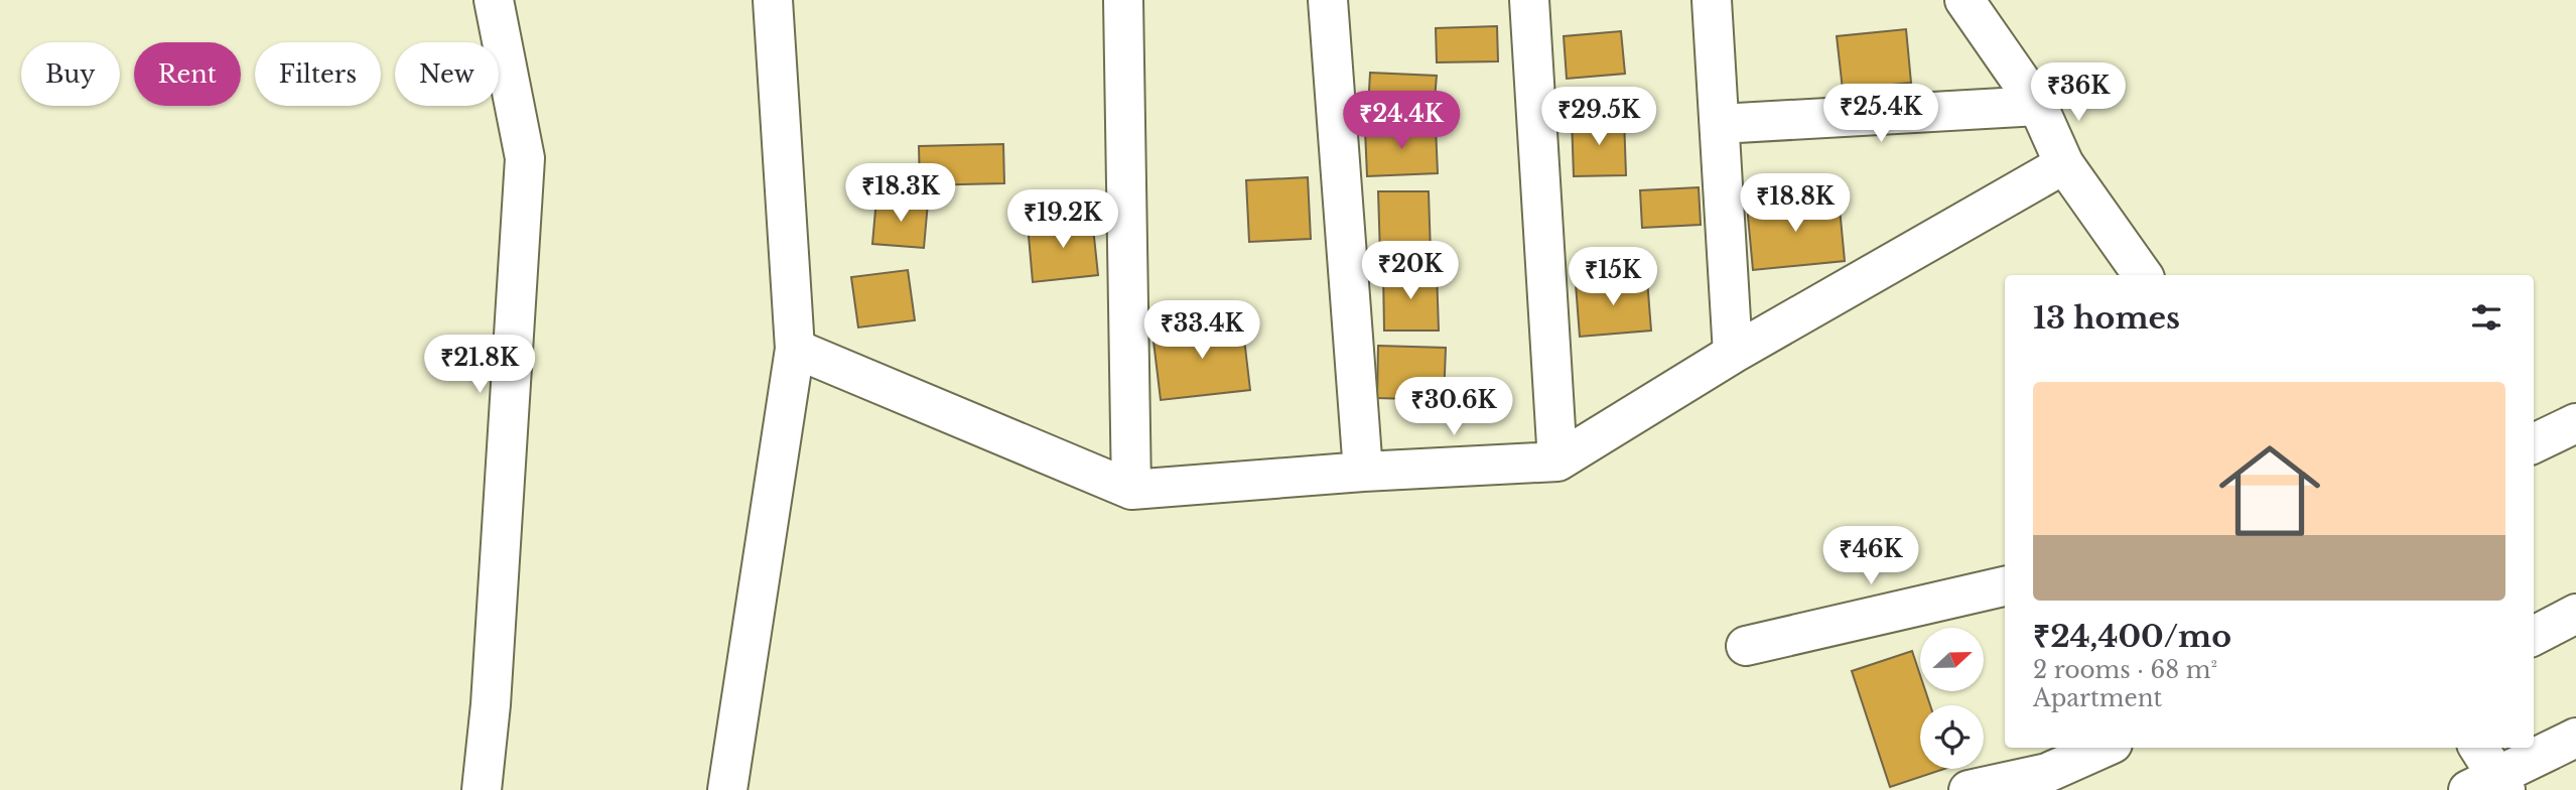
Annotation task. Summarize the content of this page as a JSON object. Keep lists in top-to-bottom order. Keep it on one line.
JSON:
{"north":"right","page":{"chip":["Buy","Rent","Filters","New"],"price":["₹36K","₹25.4K","₹29.5K","₹24.4K","₹18.3K","₹18.8K","₹19.2K","₹20K","₹15K","₹33.4K","₹21.8K","₹30.6K","₹46K"],"heading":"13 homes","list":[{"name":"₹24,400/mo","note":"2 rooms · 68 m² · Apartment"}]}}
